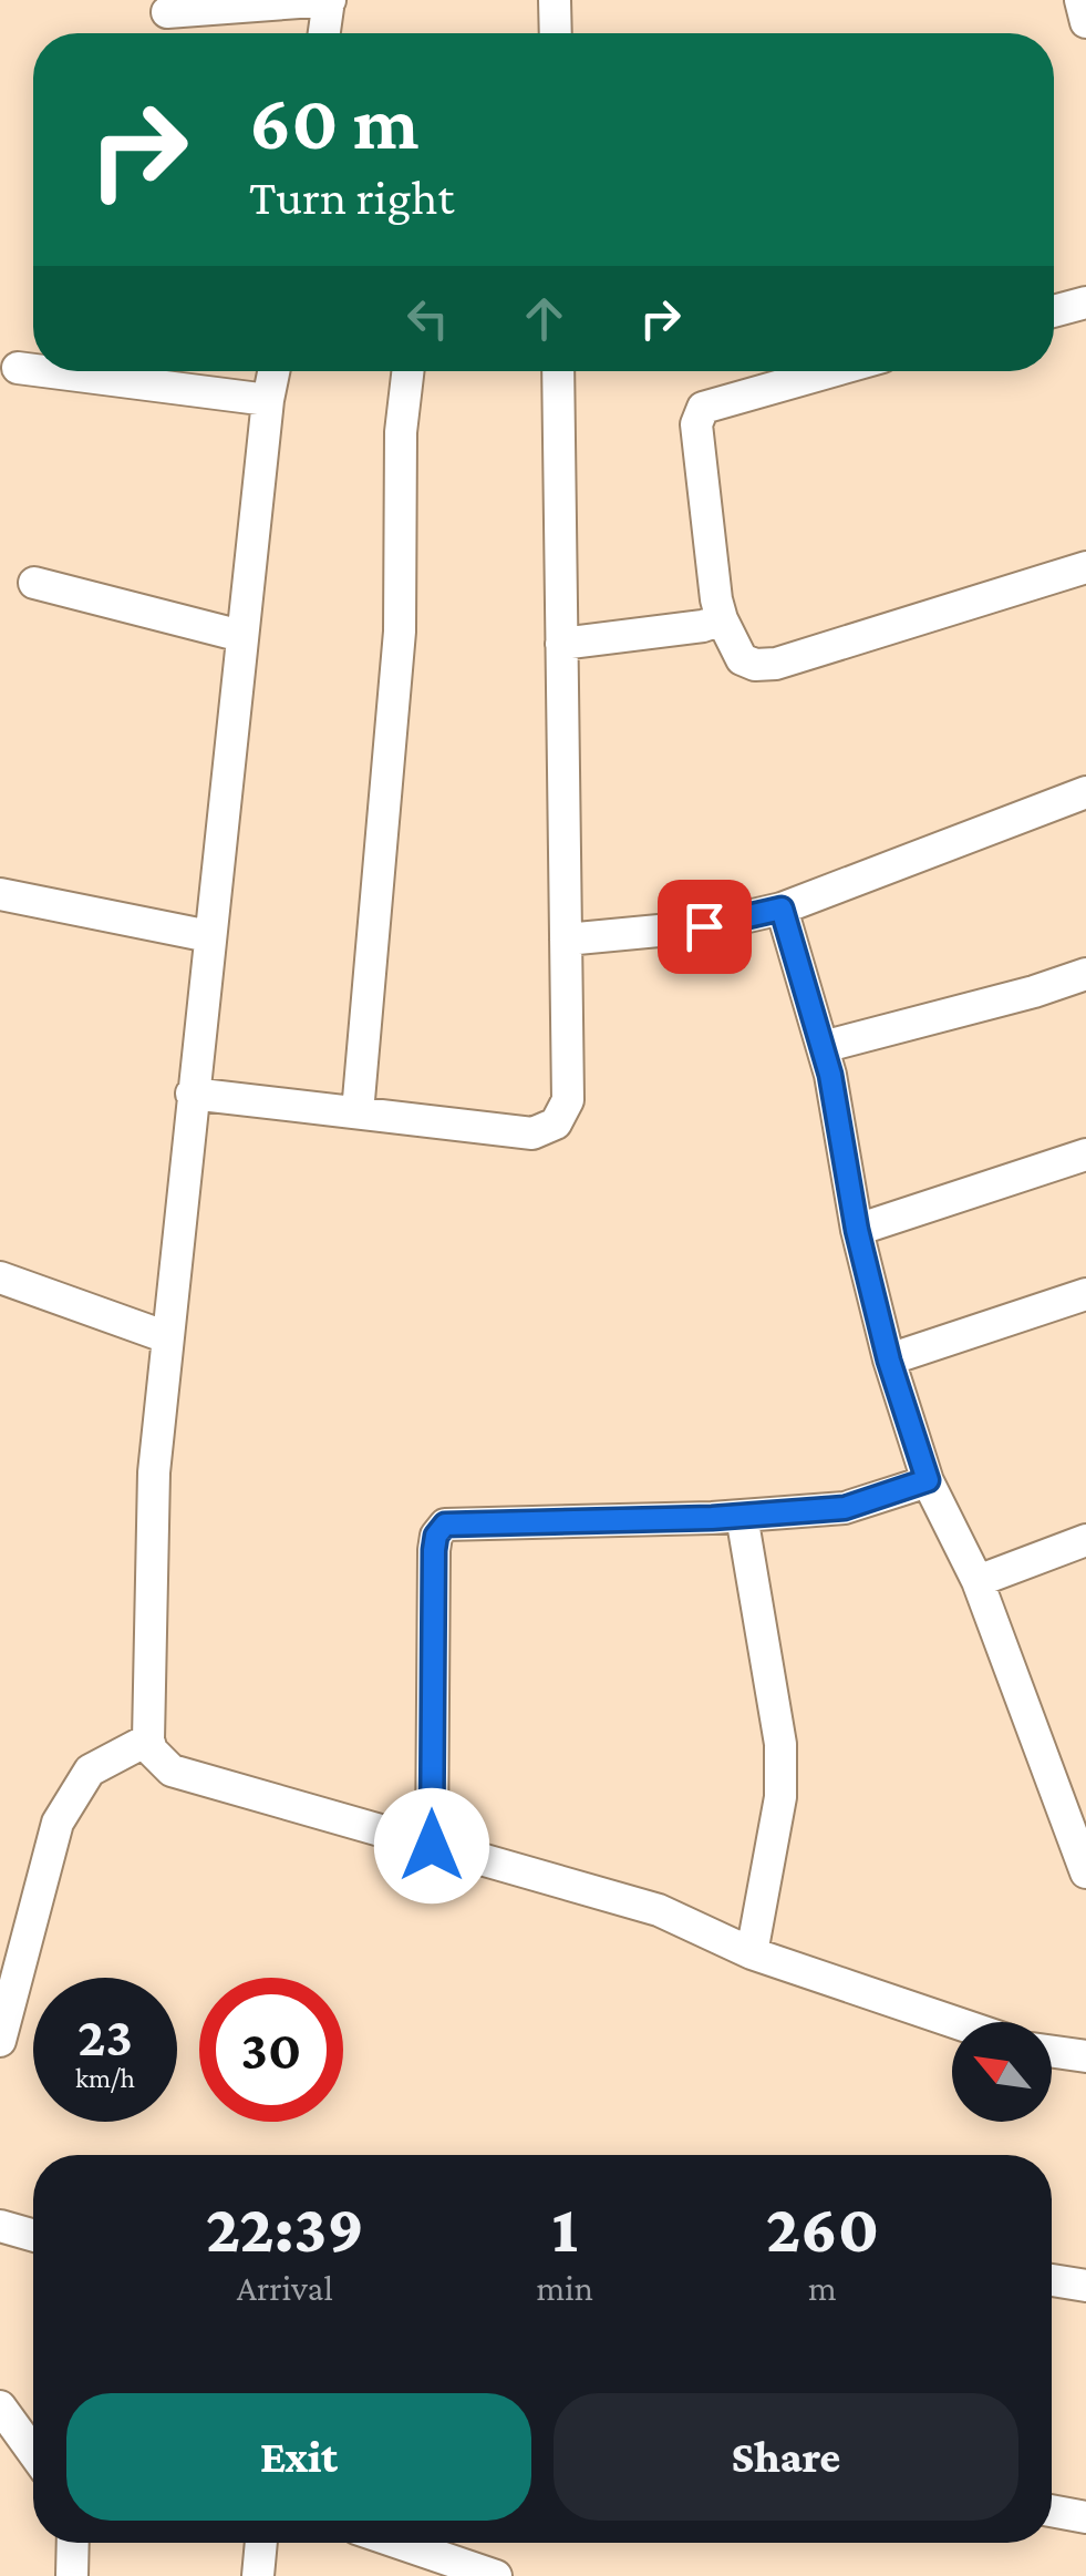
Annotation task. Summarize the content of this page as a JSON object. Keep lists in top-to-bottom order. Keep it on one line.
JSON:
{"north":"top left","page":{"turn":["60 m","Turn right"],"speed":"23 km/h","limit":"30","eta":["22:39","Arrival","1","min","260","m"],"buttons":["Exit","Share"]}}
